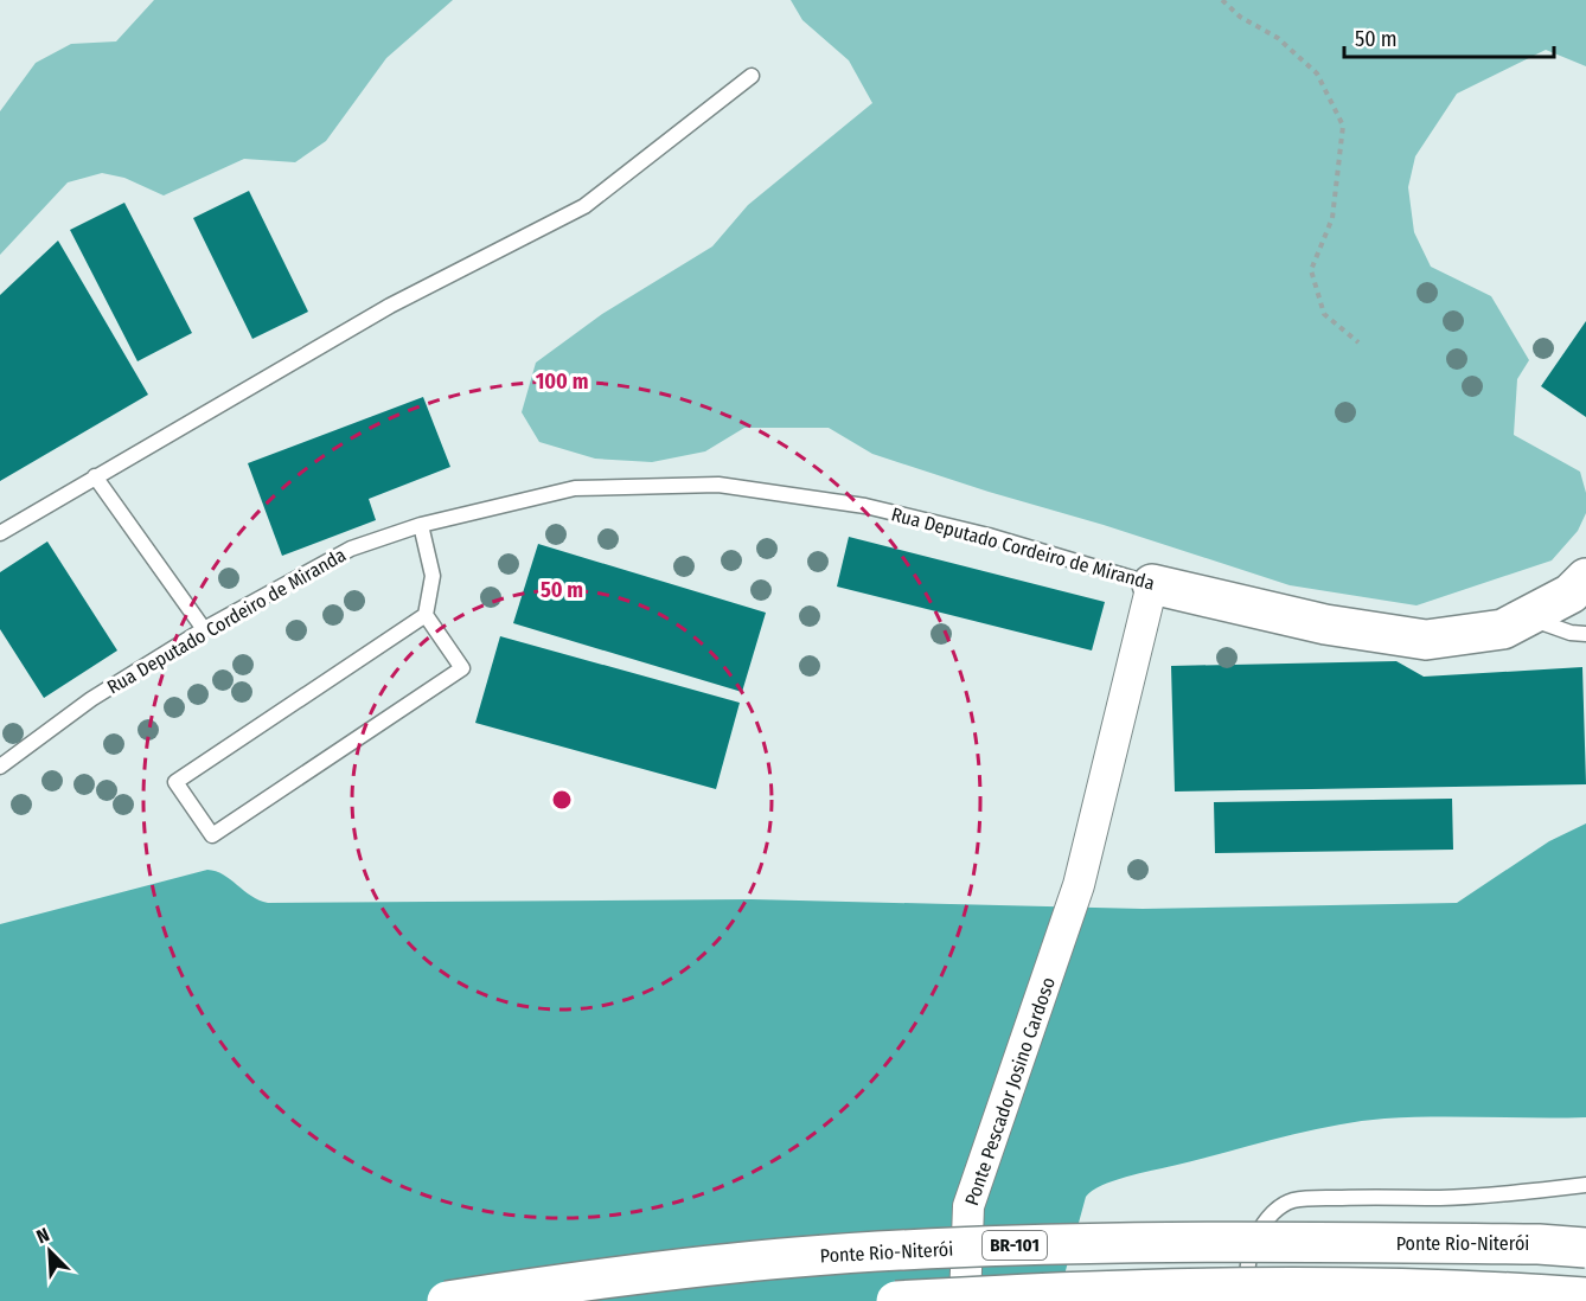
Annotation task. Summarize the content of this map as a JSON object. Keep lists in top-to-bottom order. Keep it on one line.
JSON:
{"streets":{"main road":["Rua Deputado Cordeiro de Miranda","Ponte Rio-Niterói","BR-101"],"street":["Ponte Pescador Josino Cardoso"]},"crossings":[["Rua Deputado Cordeiro de Miranda","Ponte Pescador Josino Cardoso"]],"scale_bar":"50 m","north":"top left","rings":["100 m","50 m"]}
